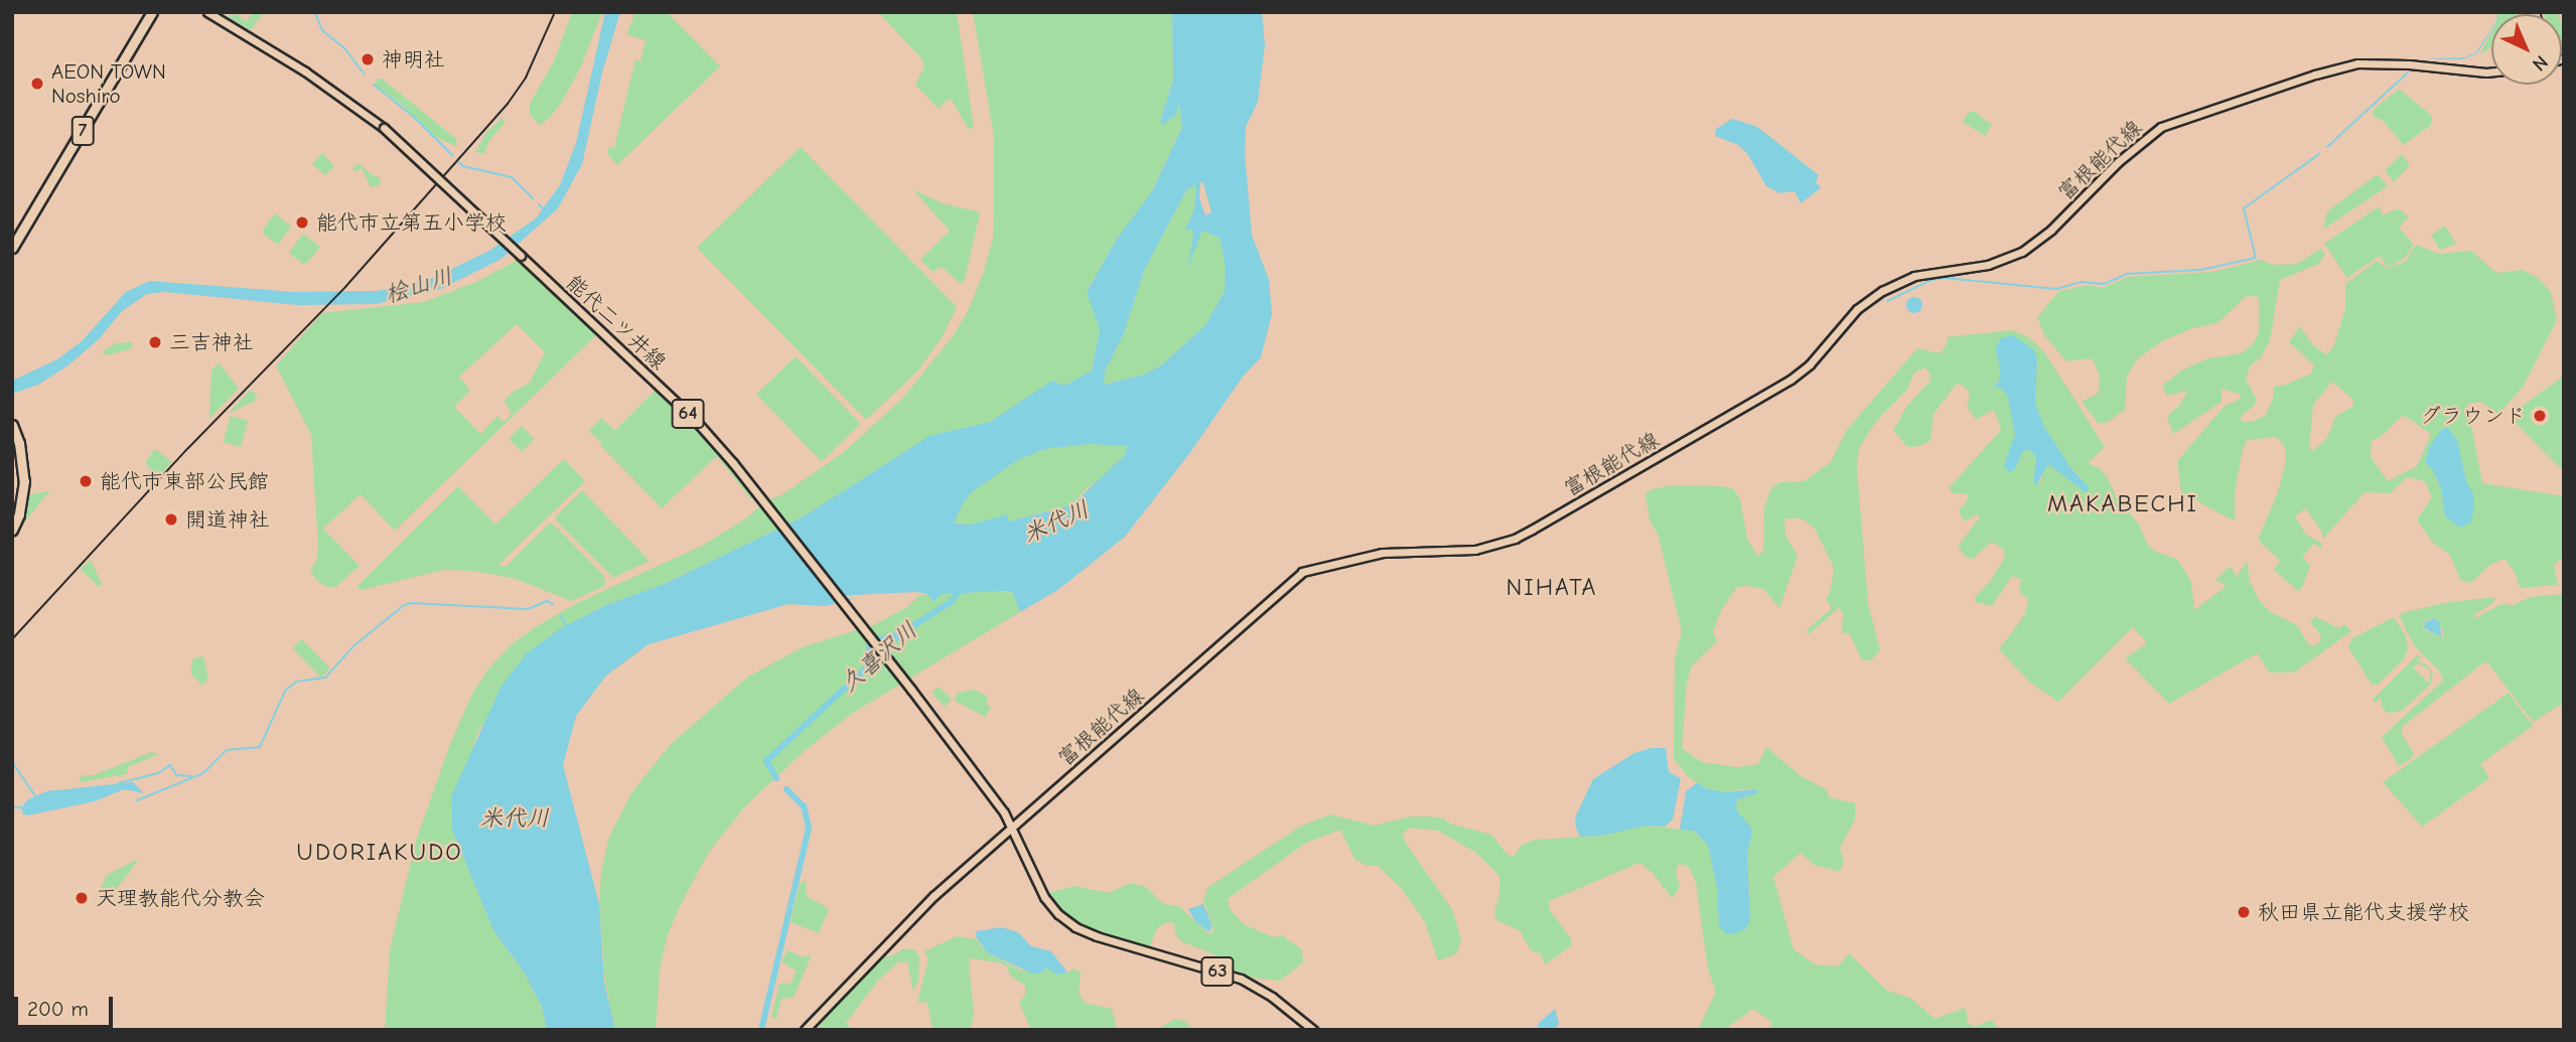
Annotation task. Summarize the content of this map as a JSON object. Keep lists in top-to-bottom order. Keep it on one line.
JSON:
{"streets":{"highway":["7"],"main road":["富根能代線","能代二ツ井線","64","63"]},"crossings":[["富根能代線","能代二ツ井線"],["富根能代線","63"],["能代二ツ井線","63"]],"districts":["MAKABECHI","NIHATA","UDORIAKUDO"],"water":["桧山川","米代川","久喜沢川"],"places":["神明社","AEON TOWN Noshiro","能代市立第五小学校","三吉神社","グラウンド","能代市東部公民館","開道神社","天理教能代分教会","秋田県立能代支援学校"],"scale_bar":"200 m","north":"bottom right"}
